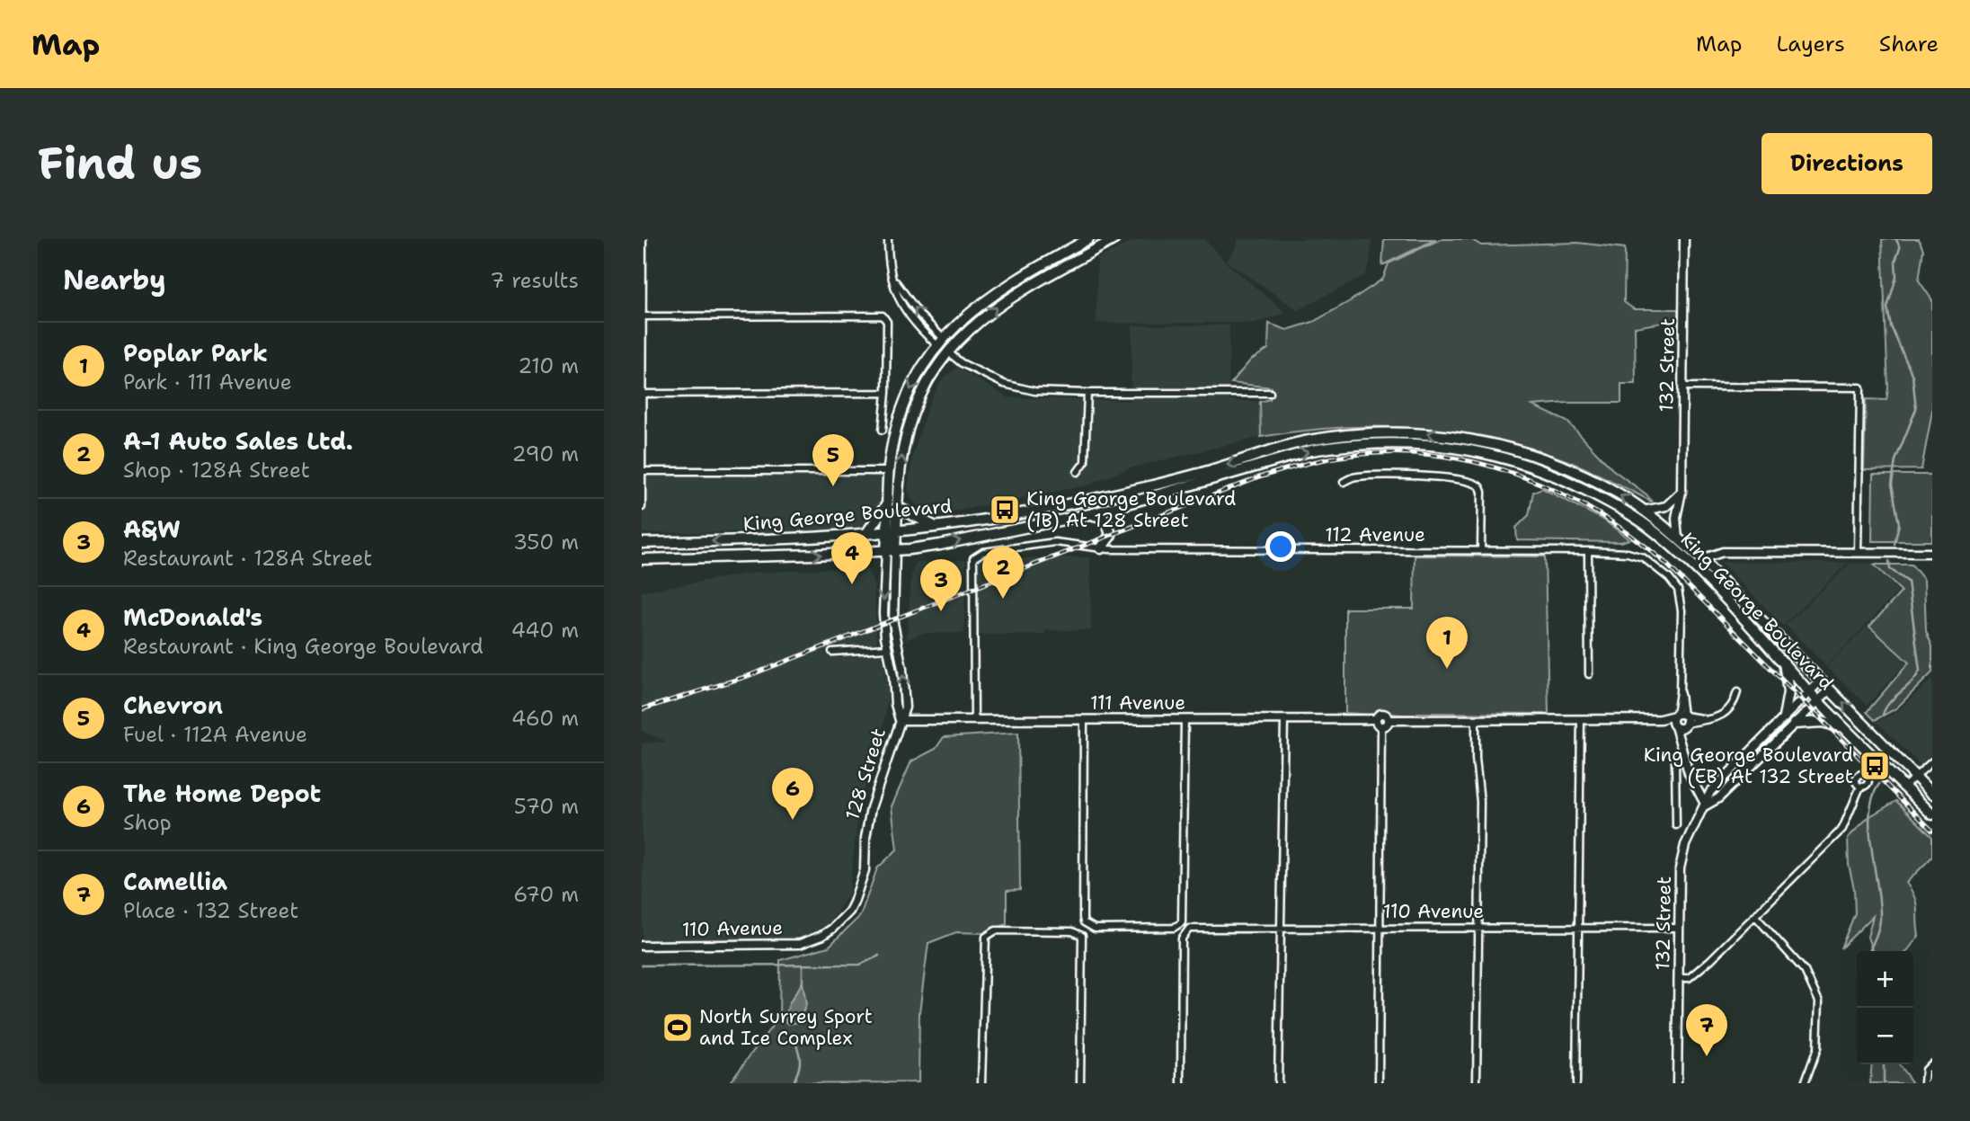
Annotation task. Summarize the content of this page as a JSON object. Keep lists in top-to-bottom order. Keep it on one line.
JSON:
{"streets":{"main road":["132 Street","King George Boulevard","111 Avenue","128 Street","110 Avenue"],"street":["112 Avenue"]},"crossings":[["132 Street","King George Boulevard"],["132 Street","110 Avenue"],["King George Boulevard","128 Street"],["112 Avenue","111 Avenue"],["111 Avenue","128 Street"],["128 Street","110 Avenue"]],"places":{"bus stop":["King George Boulevard (1B) At 128 Street","King George Boulevard (EB) At 132 Street"],"sports":["North Surrey Sport and Ice Complex"]},"page":{"header":"Map","nav":["Map","Layers","Share"],"buttons":"Directions","title":"Find us","heading":["Nearby","7 results"],"list":[{"mark":"1","name":"Poplar Park","note":"Park · 111 Avenue","value":"210 m"},{"mark":"2","name":"A-1 Auto Sales Ltd.","note":"Shop · 128A Street","value":"290 m"},{"mark":"3","name":"A&W","note":"Restaurant · 128A Street","value":"350 m"},{"mark":"4","name":"McDonald's","note":"Restaurant · King George Boulevard","value":"440 m"},{"mark":"5","name":"Chevron","note":"Fuel · 112A Avenue","value":"460 m"},{"mark":"6","name":"The Home Depot","note":"Shop","value":"570 m"},{"mark":"7","name":"Camellia","note":"Place · 132 Street","value":"670 m"}],"pins":["5","4","2","3","1","6","7"],"map_buttons":["+","−"]}}
